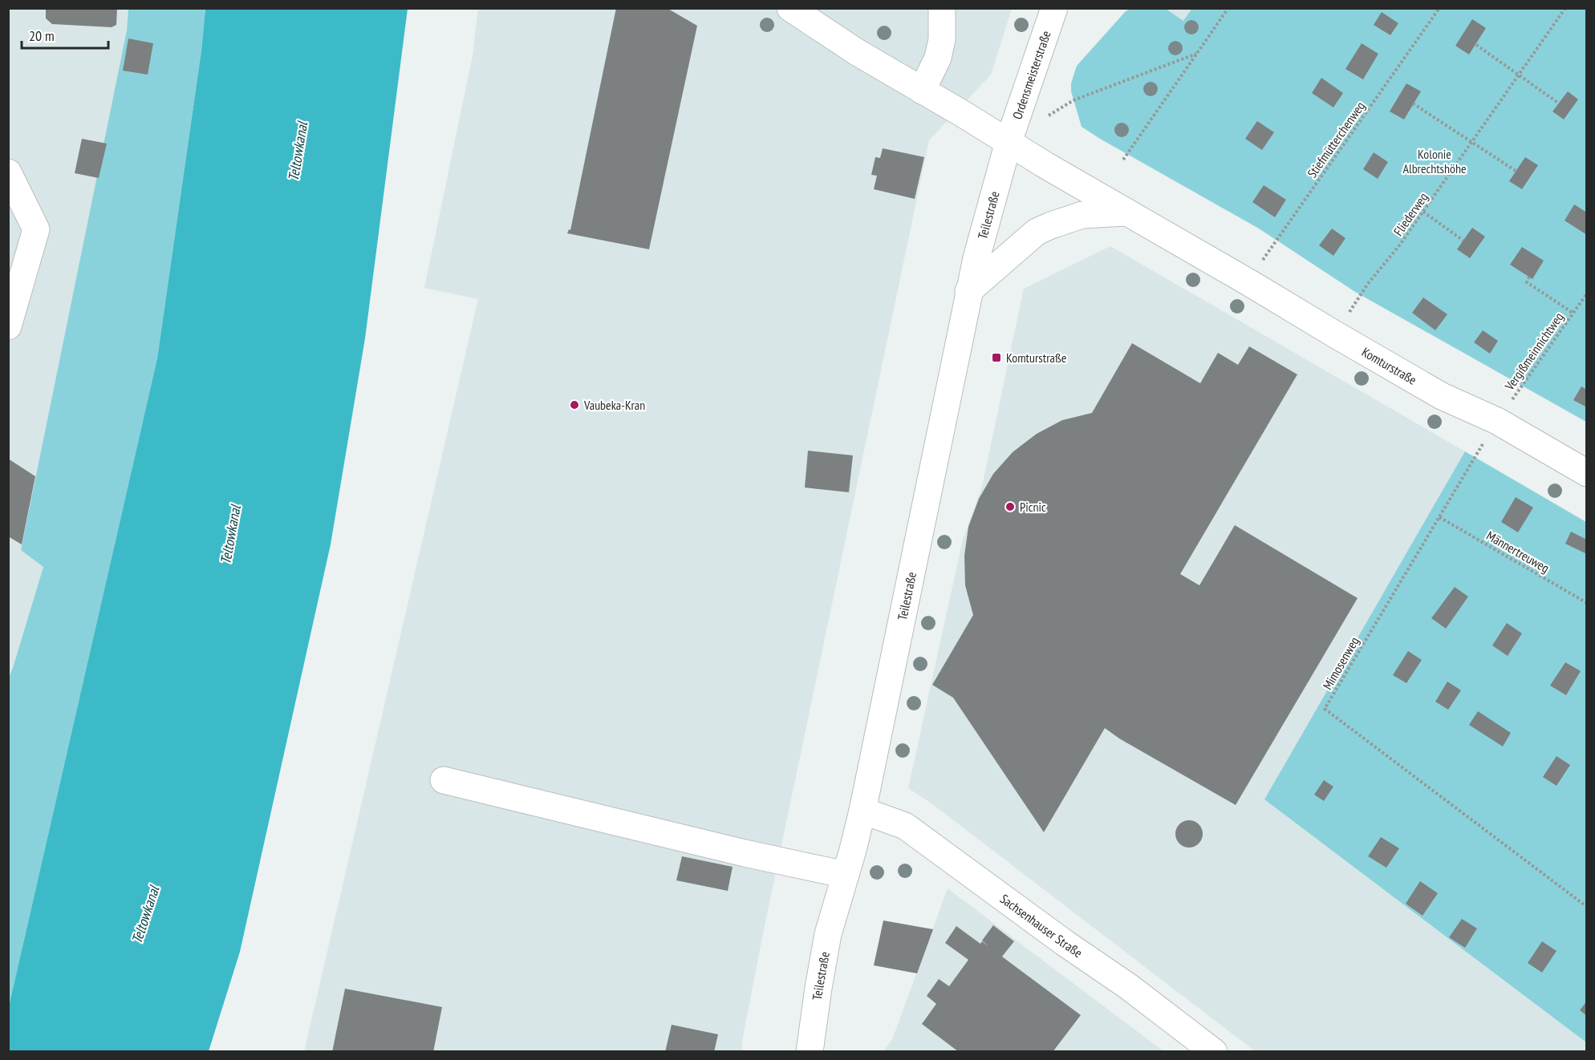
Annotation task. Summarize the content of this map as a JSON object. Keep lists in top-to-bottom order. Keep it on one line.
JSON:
{"streets":{"street":["Ordensmeisterstraße","Teilestraße","Komturstraße","Sachsenhauser Straße"],"path":["Stiefmütterchenweg","Fliederweg","Vergißmeinnichtweg","Männertreuweg","Mimosenweg"]},"crossings":[["Ordensmeisterstraße","Teilestraße"],["Ordensmeisterstraße","Komturstraße"],["Stiefmütterchenweg","Komturstraße"],["Fliederweg","Komturstraße"],["Teilestraße","Komturstraße"],["Teilestraße","Sachsenhauser Straße"],["Vergißmeinnichtweg","Komturstraße"],["Vergißmeinnichtweg","Mimosenweg"],["Komturstraße","Mimosenweg"],["Männertreuweg","Mimosenweg"]],"water":["Teltowkanal"],"parks":["Kolonie Albrechtshöhe"],"places":{"transit":["Komturstraße"],"other":["Vaubeka-Kran","Picnic"]},"scale_bar":"20 m"}
